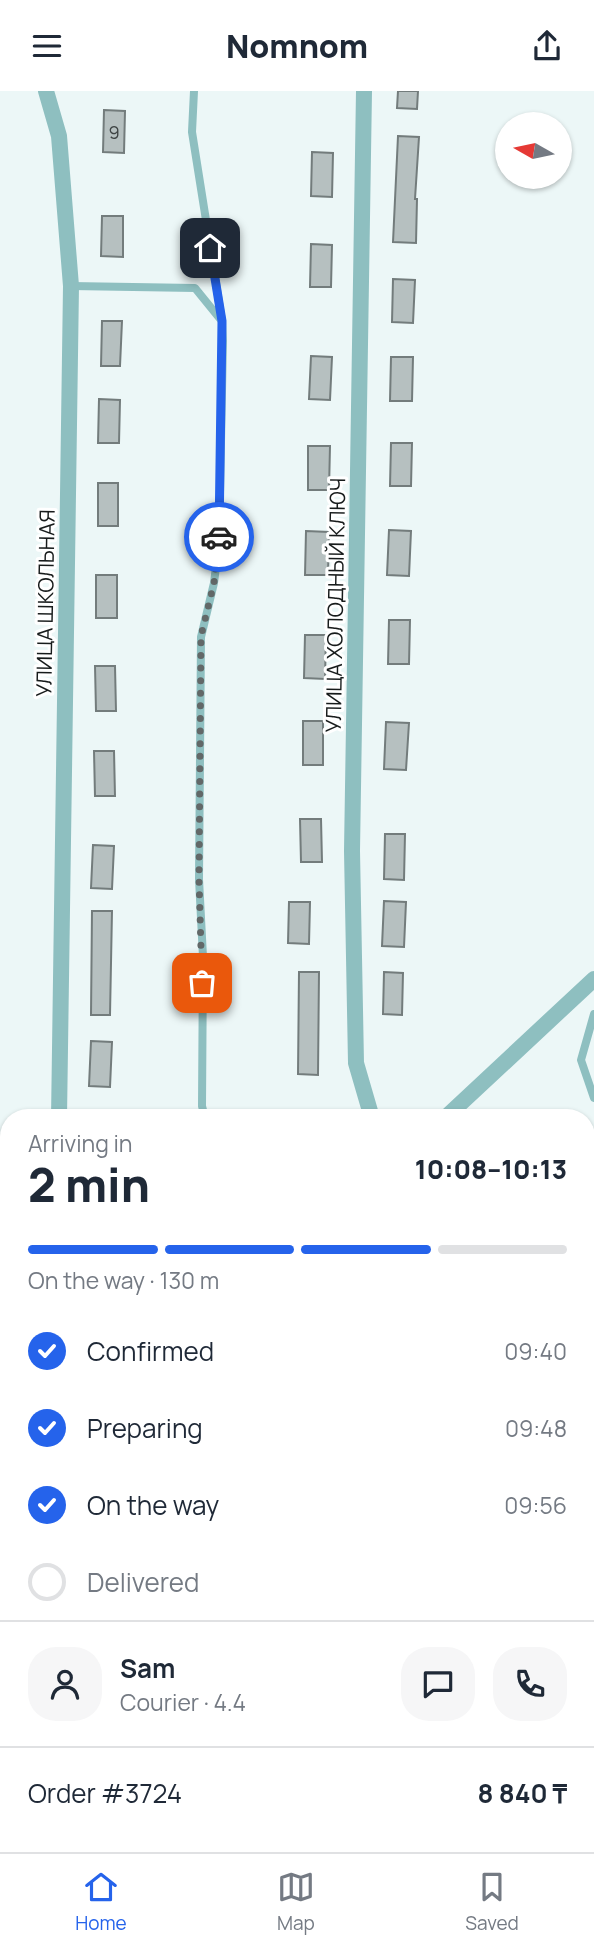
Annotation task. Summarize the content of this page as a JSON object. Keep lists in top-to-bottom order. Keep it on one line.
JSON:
{"streets":{"street":["УЛИЦА ШКОЛЬНАЯ","УЛИЦА ХОЛОДНЫЙ КЛЮЧ"]},"house_numbers":["9"],"north":"left","page":{"header":"Nomnom","heading":["2 min","Arriving in","10:08–10:13"],"panel":["Sam","Courier · 4.4","Order #3724","8 840 ₸"],"bar":"On the way · 130 m","list":[["Confirmed","09:40"],["Preparing","09:48"],["On the way","09:56"],"Delivered"],"tabs":["Home","Map","Saved"]}}
